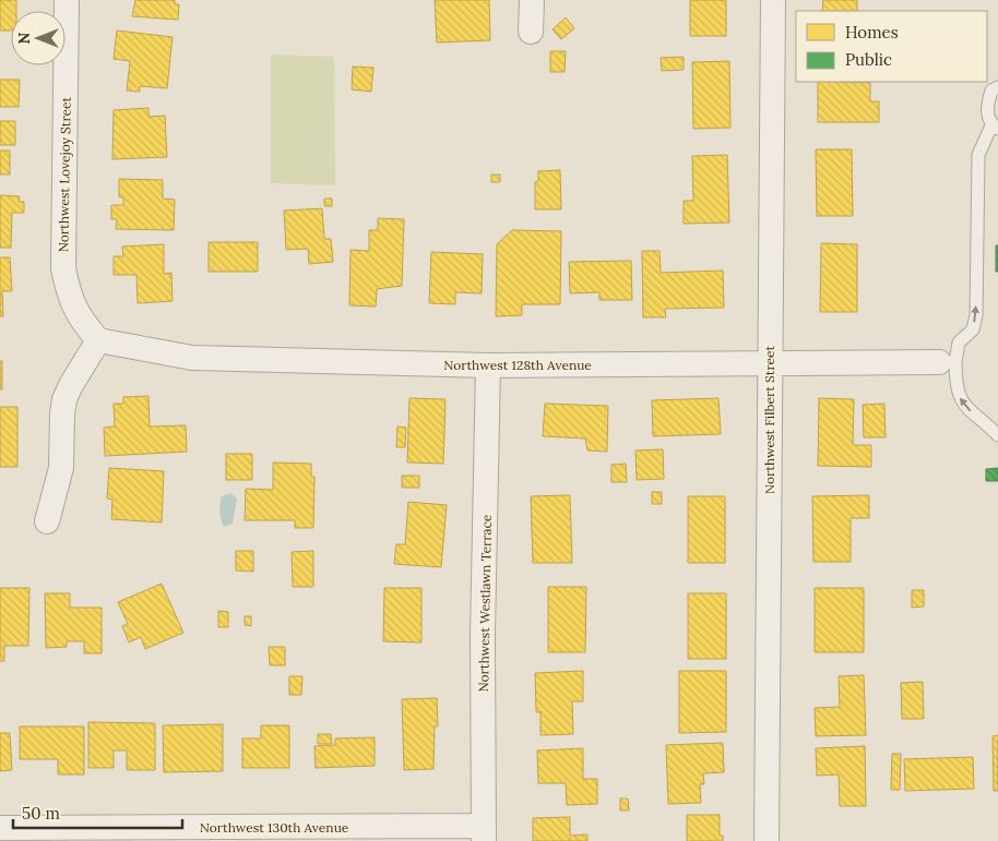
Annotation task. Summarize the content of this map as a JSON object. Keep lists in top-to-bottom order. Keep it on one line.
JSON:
{"streets":{"street":["Northwest Lovejoy Street","Northwest 128th Avenue","Northwest Filbert Street","Northwest Westlawn Terrace","Northwest 130th Avenue"]},"crossings":[["Northwest Lovejoy Street","Northwest 128th Avenue"],["Northwest 128th Avenue","Northwest Filbert Street"],["Northwest 128th Avenue","Northwest Westlawn Terrace"],["Northwest Westlawn Terrace","Northwest 130th Avenue"]],"legend":["Homes","Public"],"scale_bar":"50 m","north":"left"}
